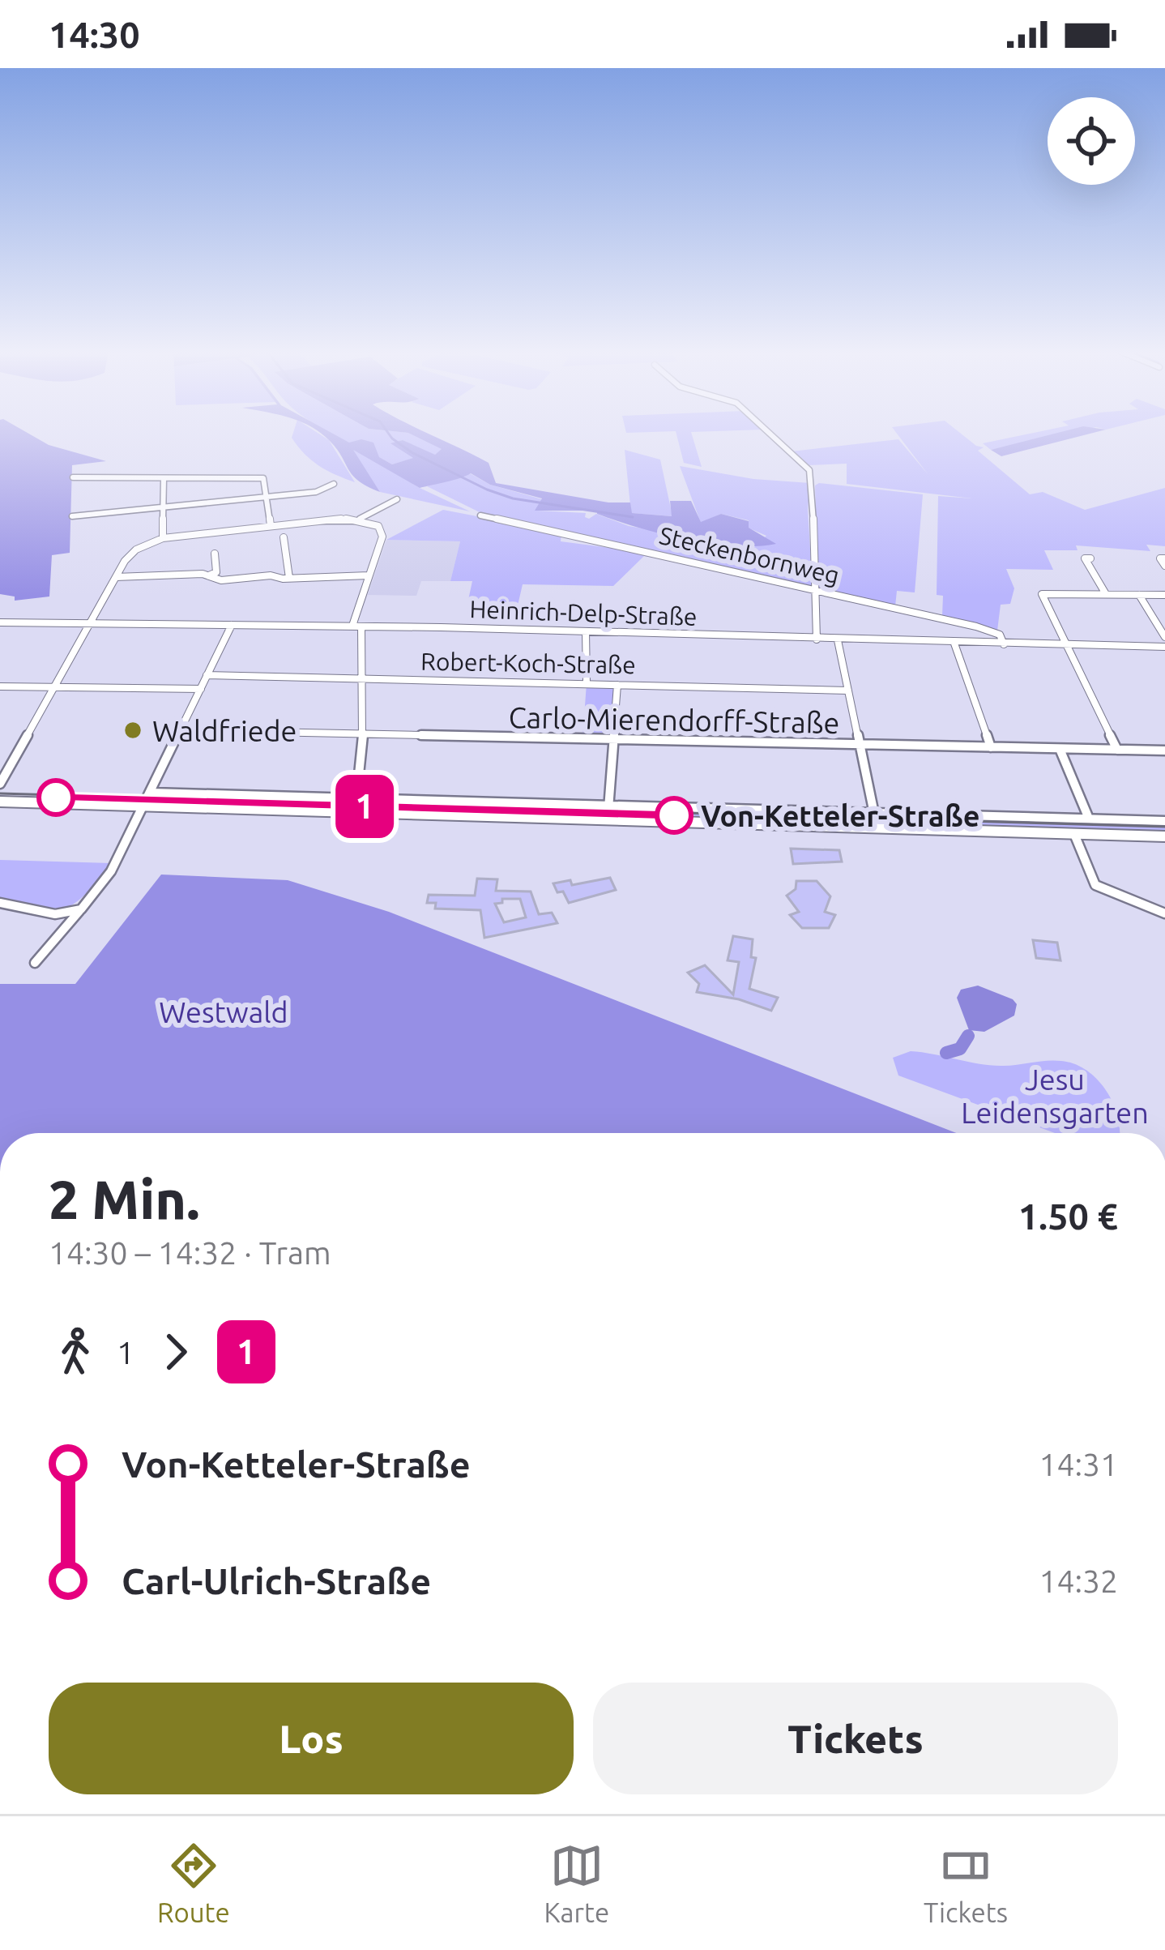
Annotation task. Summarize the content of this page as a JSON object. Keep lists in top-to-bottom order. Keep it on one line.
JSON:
{"streets":{"street":["Steckenbornweg","Heinrich-Delp-Straße","Robert-Koch-Straße","Carlo-Mierendorff-Straße"]},"crossings":[["Steckenbornweg","Heinrich-Delp-Straße"]],"parks":["Westwald","Jesu Leidensgarten"],"places":["Waldfriede","Von-Ketteler-Straße"],"lines":["tram line 1"],"page":{"status":"14:30","on_map":"1","heading":["2 Min.","14:30 – 14:32 · Tram","1.50 €"],"legs":["1","1"],"list":[{"name":"Von-Ketteler-Straße","value":"14:31"},{"name":"Carl-Ulrich-Straße","value":"14:32"}],"buttons":["Los","Tickets"],"tabs":["Route","Karte","Tickets"]}}
